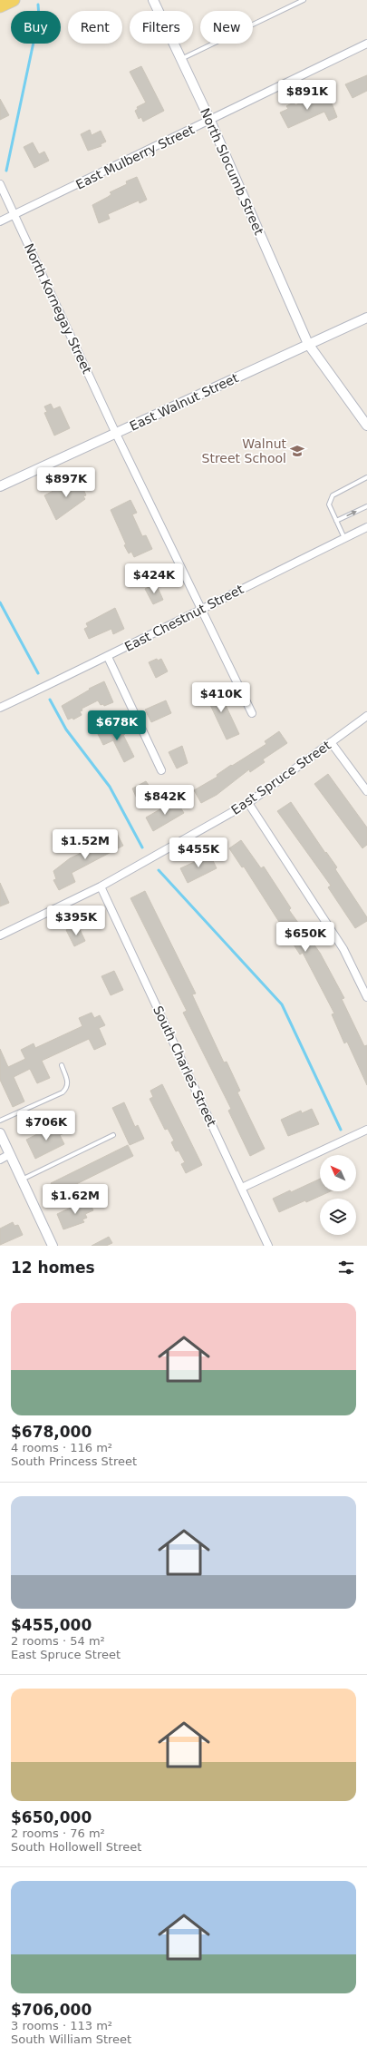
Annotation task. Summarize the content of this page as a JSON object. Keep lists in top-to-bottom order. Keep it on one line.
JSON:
{"streets":{"street":["East Mulberry Street","North Slocumb Street","North Kornegay Street","East Walnut Street","East Chestnut Street","East Spruce Street","South Charles Street"]},"crossings":[["East Mulberry Street","North Slocumb Street"],["East Mulberry Street","North Kornegay Street"],["North Slocumb Street","East Walnut Street"],["North Kornegay Street","East Walnut Street"],["North Kornegay Street","East Chestnut Street"],["East Spruce Street","South Charles Street"]],"places":{"school or university":["Walnut Street School"]},"north":"top left","page":{"chip":["Buy","Rent","Filters","New"],"price":["$891K","$897K","$424K","$410K","$678K","$842K","$1.52M","$455K","$395K","$650K","$706K","$1.62M"],"heading":"12 homes","list":[{"name":"$678,000","note":"4 rooms · 116 m² · South Princess Street"},{"name":"$455,000","note":"2 rooms · 54 m² · East Spruce Street"},{"name":"$650,000","note":"2 rooms · 76 m² · South Hollowell Street"},{"name":"$706,000","note":"3 rooms · 113 m² · South William Street"}]}}
